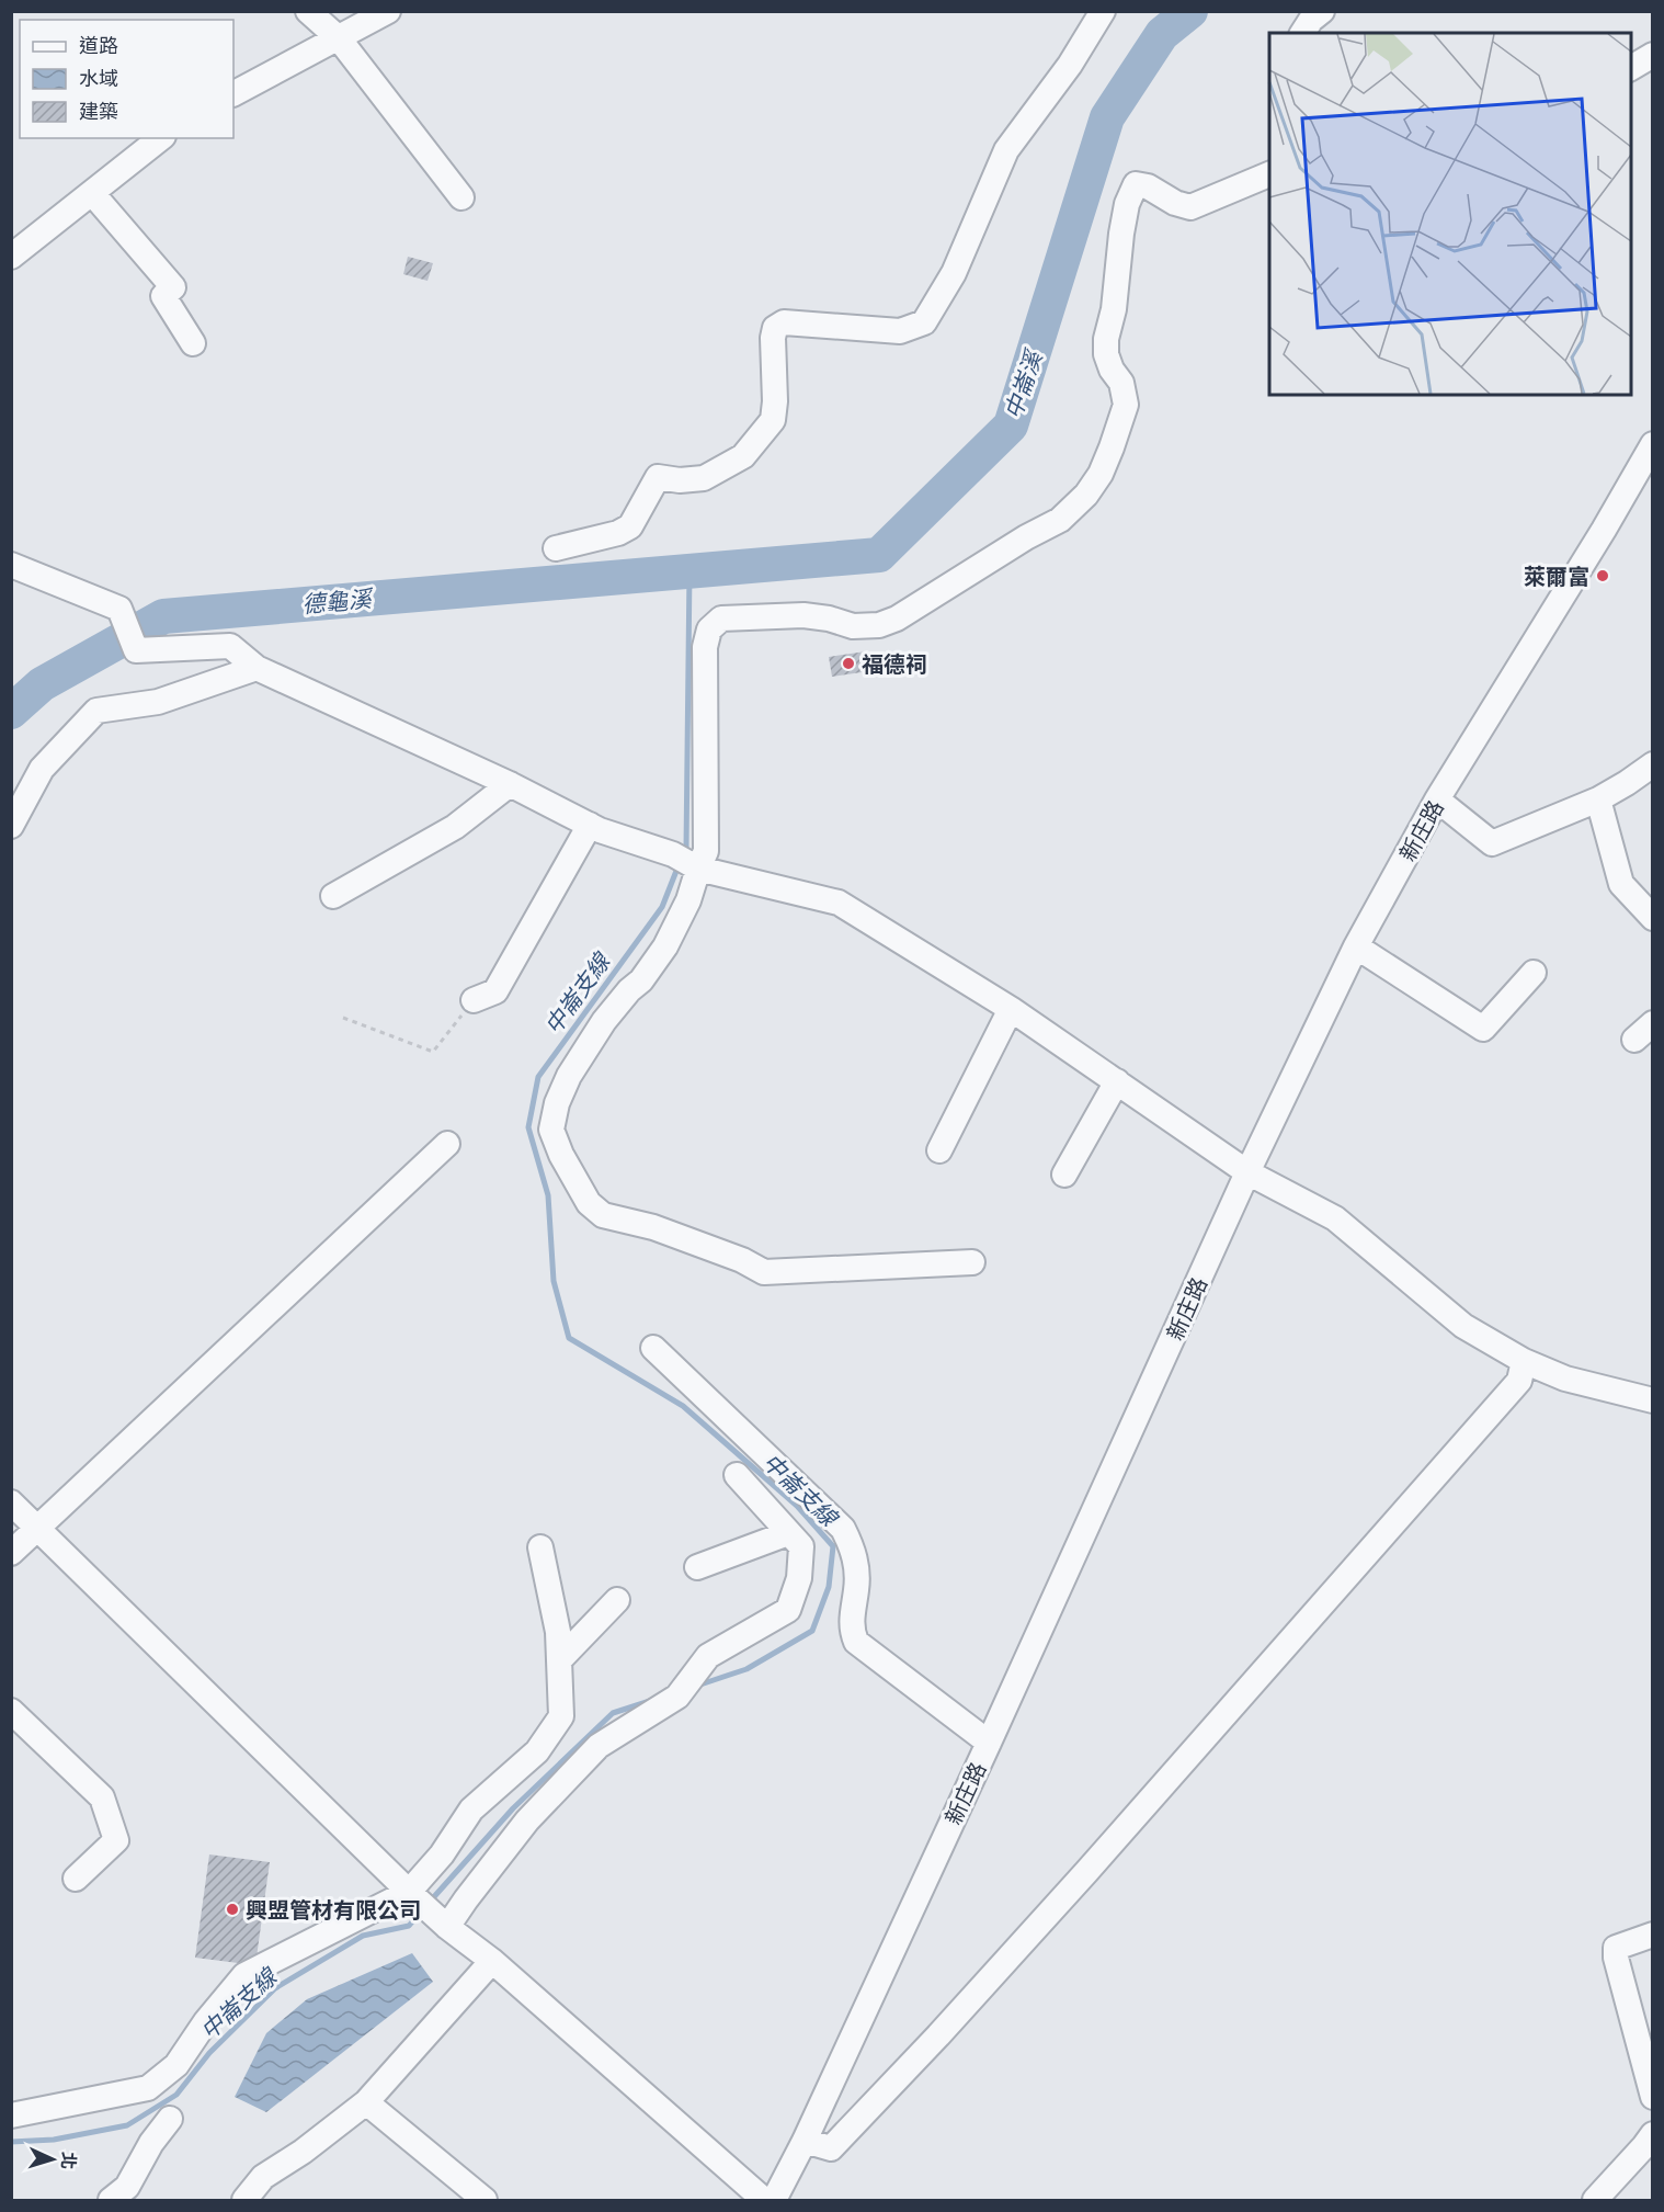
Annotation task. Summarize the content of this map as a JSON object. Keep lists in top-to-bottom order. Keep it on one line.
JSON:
{"streets":{"street":["新庄路"]},"water":["中崙溪","德龜溪","中崙支線"],"places":["萊爾富","福德祠","興盟管材有限公司"],"legend":["道路","水域","建築"],"north":"right"}
